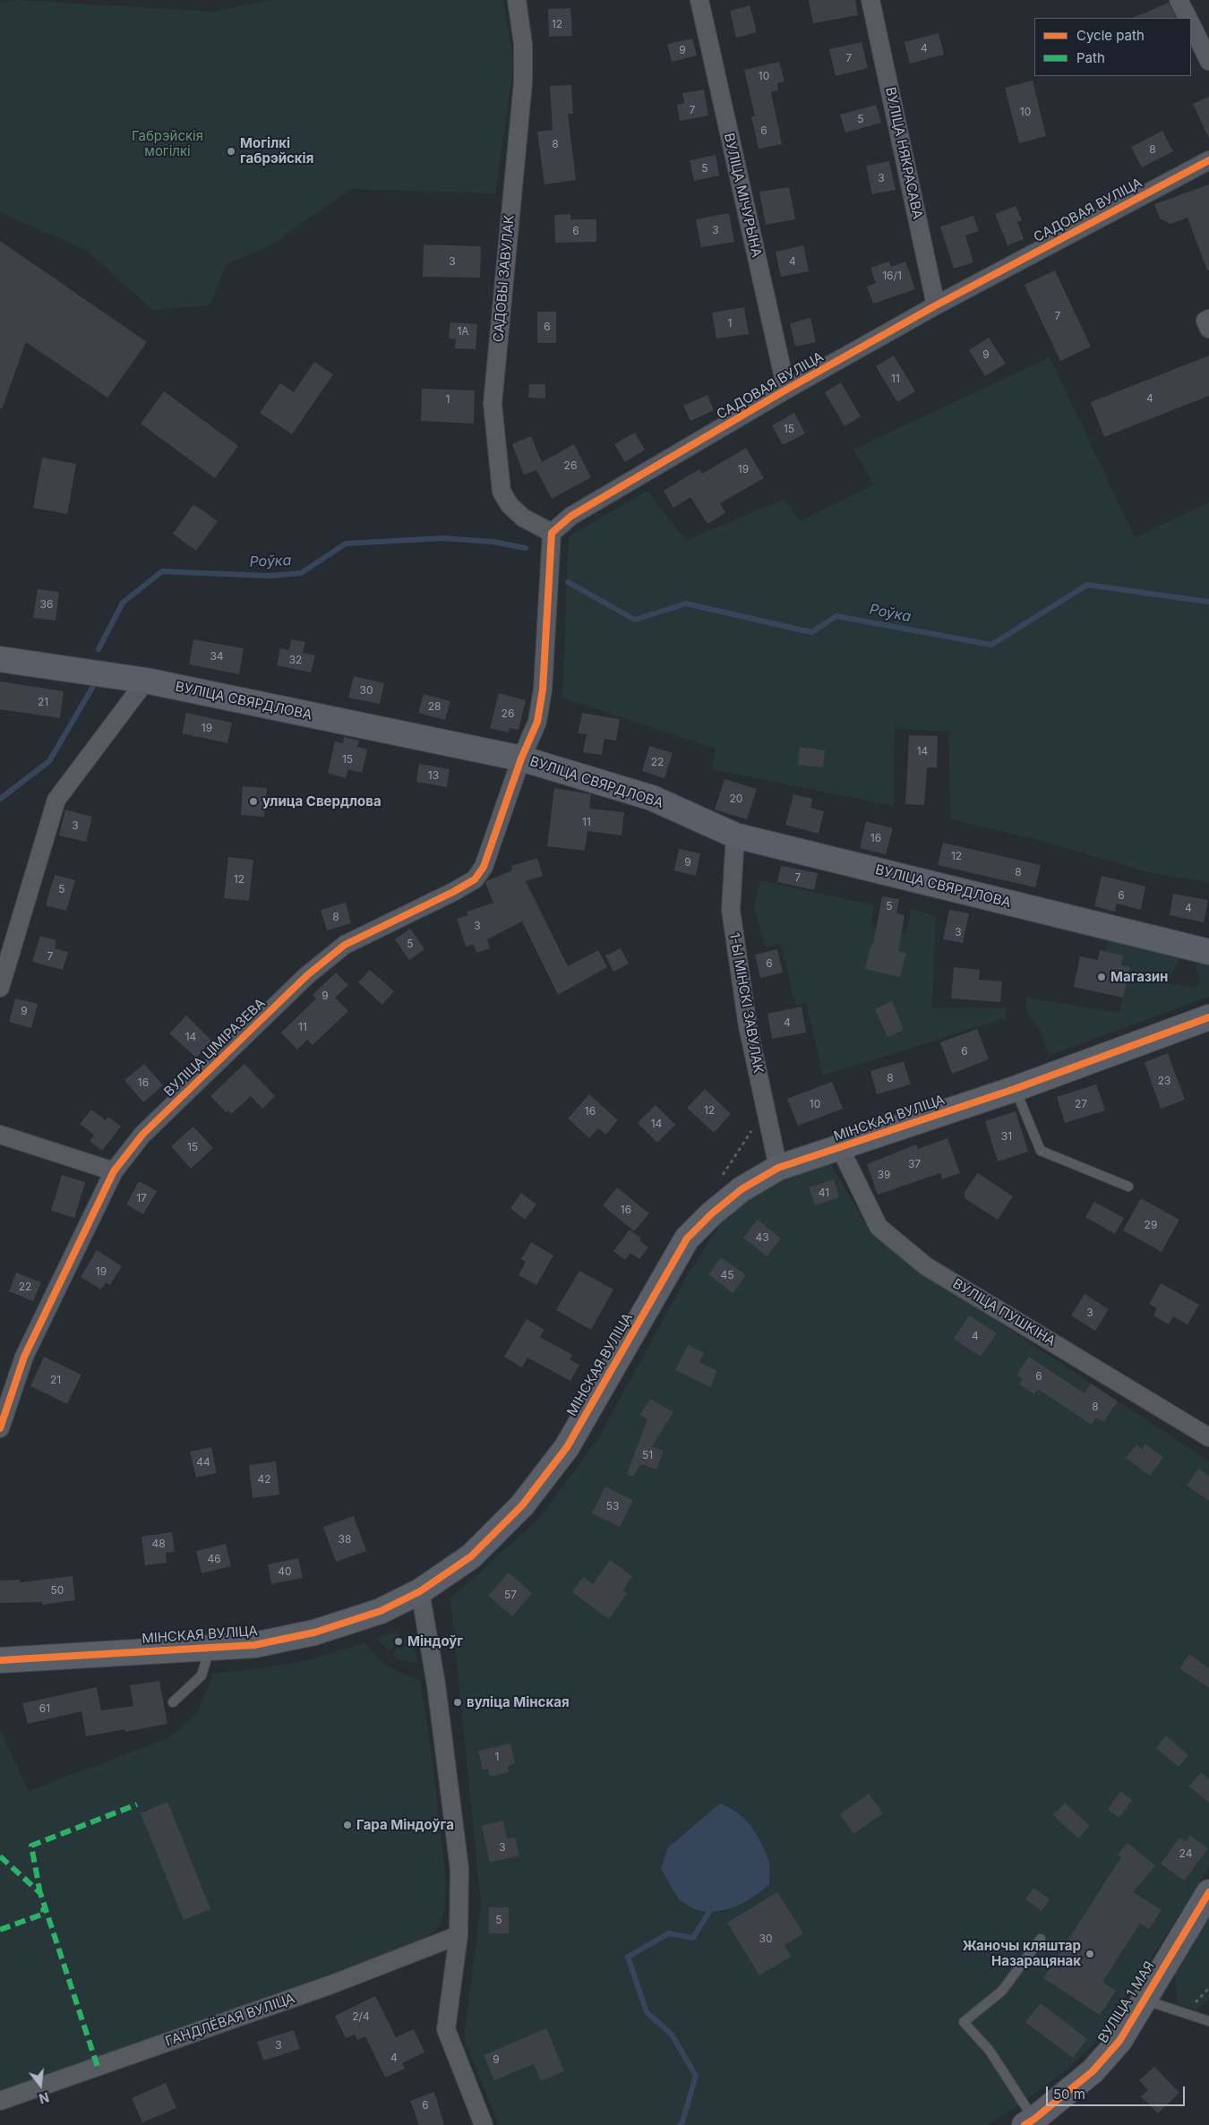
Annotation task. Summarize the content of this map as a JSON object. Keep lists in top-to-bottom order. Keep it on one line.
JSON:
{"streets":{"street":["ВУЛІЦА НЯКРАСАВА","ВУЛІЦА МІЧУРЫНА","САДОВАЯ ВУЛІЦА","САДОВЫ ЗАВУЛАК","ВУЛІЦА СВЯРДЛОВА","1-Ы МІНСКІ ЗАВУЛАК","ВУЛІЦА ЦІМІРАЗЕВА","МІНСКАЯ ВУЛІЦА","ВУЛІЦА ПУШКІНА","ВУЛІЦА 1 МАЯ","ГАНДЛЁВАЯ ВУЛІЦА"]},"crossings":[["ВУЛІЦА НЯКРАСАВА","САДОВАЯ ВУЛІЦА"],["ВУЛІЦА МІЧУРЫНА","САДОВАЯ ВУЛІЦА"],["САДОВАЯ ВУЛІЦА","САДОВЫ ЗАВУЛАК"],["ВУЛІЦА СВЯРДЛОВА","1-Ы МІНСКІ ЗАВУЛАК"],["ВУЛІЦА СВЯРДЛОВА","ВУЛІЦА ЦІМІРАЗЕВА"],["1-Ы МІНСКІ ЗАВУЛАК","МІНСКАЯ ВУЛІЦА"],["МІНСКАЯ ВУЛІЦА","ВУЛІЦА ПУШКІНА"]],"water":["Роўка"],"parks":["Габрэйскія могілкі"],"places":["Могілкі габрэйскія","улица Свердлова","Магазин","Міндоўг","вуліца Мінская","Гара Міндоўга","Жаночы кляштар Назарацянак"],"house_numbers":["12","4","9","7","10","7","10","5","6","8","8","5","3","3","6","3","4","16/1","7","1","6","1А","9","11","4","1","15","26","19","36","34","32","30","21","28","26","19","14","15","22","13","20","11","3","16","12","9","8","7","12","5","6","5","4","8","3","3","5","7","6","9","9","4","11","14","6","8","23","16","10","27","12","16","14","31","15","37","39","41","17","16","29","43","19","45","22","3","4","6","21","8","51","44","42","53","38","48","46","40","50","57","61","1","3","24","5","30","2/4","3","4","9","6"],"legend":["Cycle path","Path"],"scale_bar":"50 m","north":"bottom"}
